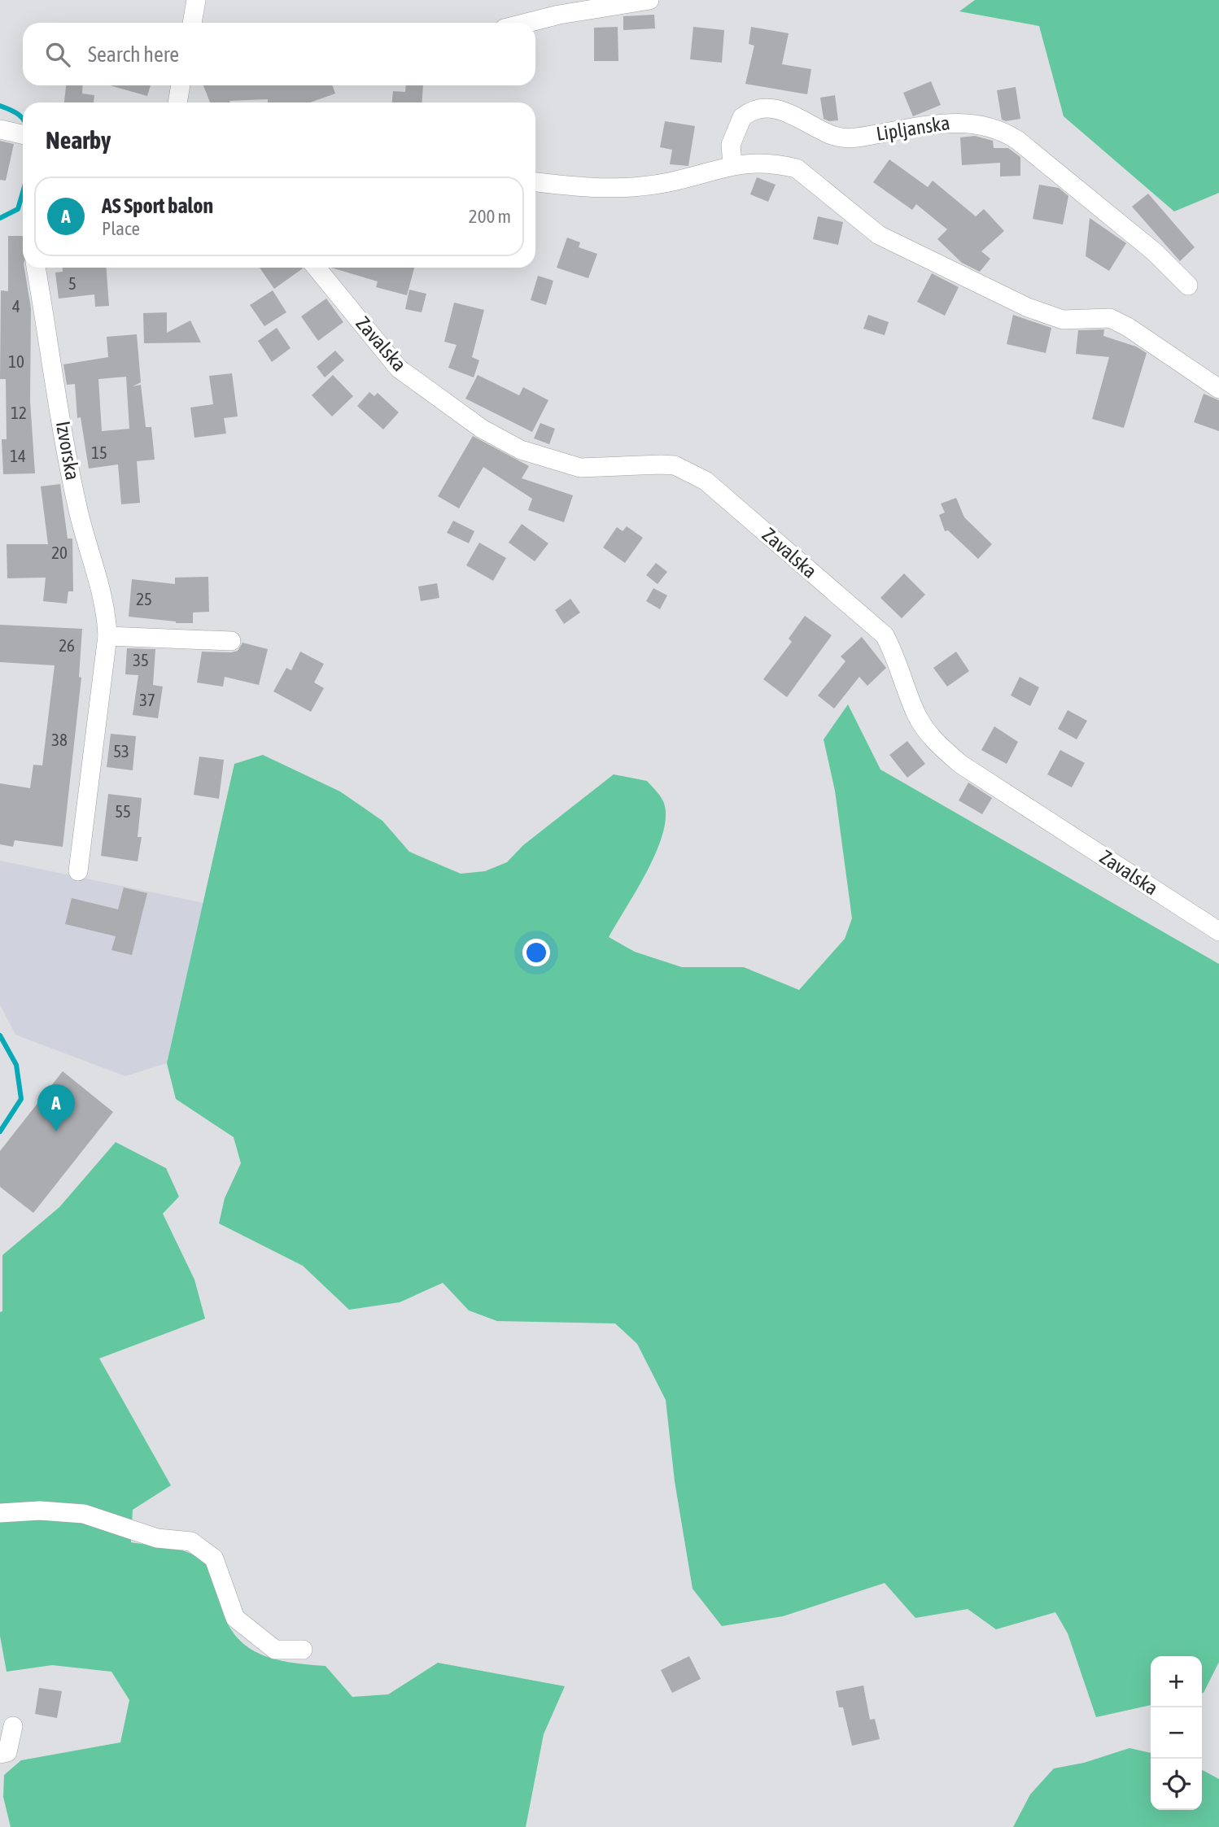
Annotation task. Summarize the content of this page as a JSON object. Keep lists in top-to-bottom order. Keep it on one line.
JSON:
{"streets":{"street":["Lipljanska","Zavalska","Izvorska"]},"house_numbers":["5","4","10","12","15","14","20","25","26","35","37","38","53","55"],"page":{"search":"Search here","heading":"Nearby","list":[{"mark":"A","name":"AS Sport balon","note":"Place","value":"200 m"}],"pins":"A","map_buttons":["+","−"]}}
